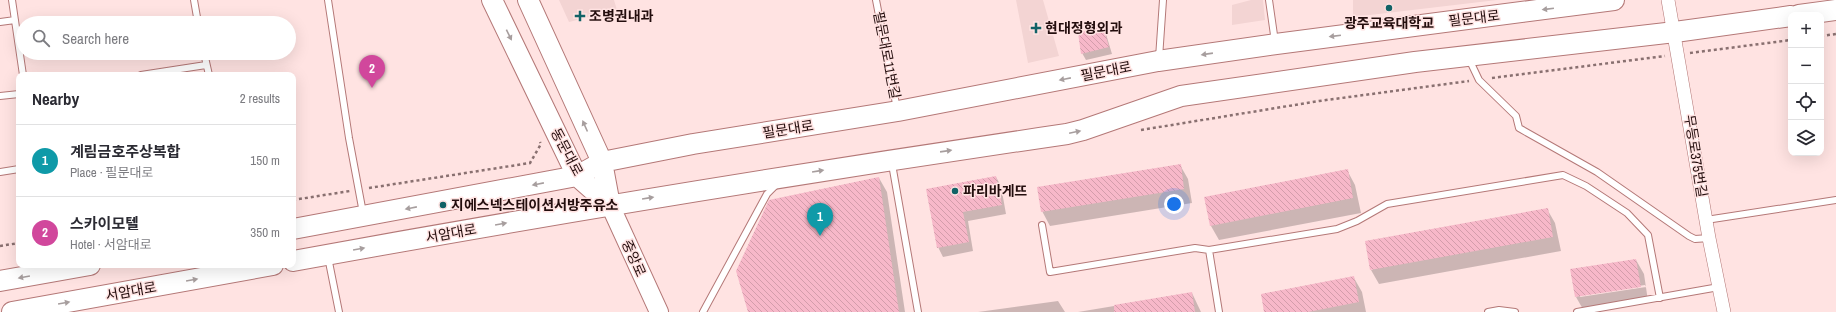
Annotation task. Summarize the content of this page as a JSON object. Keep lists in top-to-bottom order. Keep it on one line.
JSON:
{"streets":{"main road":["필문대로","동문대로","서암대로","중앙로"],"street":["무등로375번길"],"lane":["필문대로11번길"]},"crossings":[["필문대로","필문대로11번길"],["필문대로","동문대로"],["동문대로","서암대로"],["동문대로","중앙로"],["서암대로","중앙로"]],"places":{"other":["광주교육대학교","파리바게뜨","지에스넥스테이션서방주유소"],"health":["조병권내과","현대정형외과"]},"page":{"map_buttons":["+","−"],"search":"Search here","pins":["2","1"],"heading":["Nearby","2 results"],"list":[{"mark":"1","name":"계림금호주상복합","note":"Place · 필문대로","value":"150 m"},{"mark":"2","name":"스카이모텔","note":"Hotel · 서암대로","value":"350 m"}]}}
